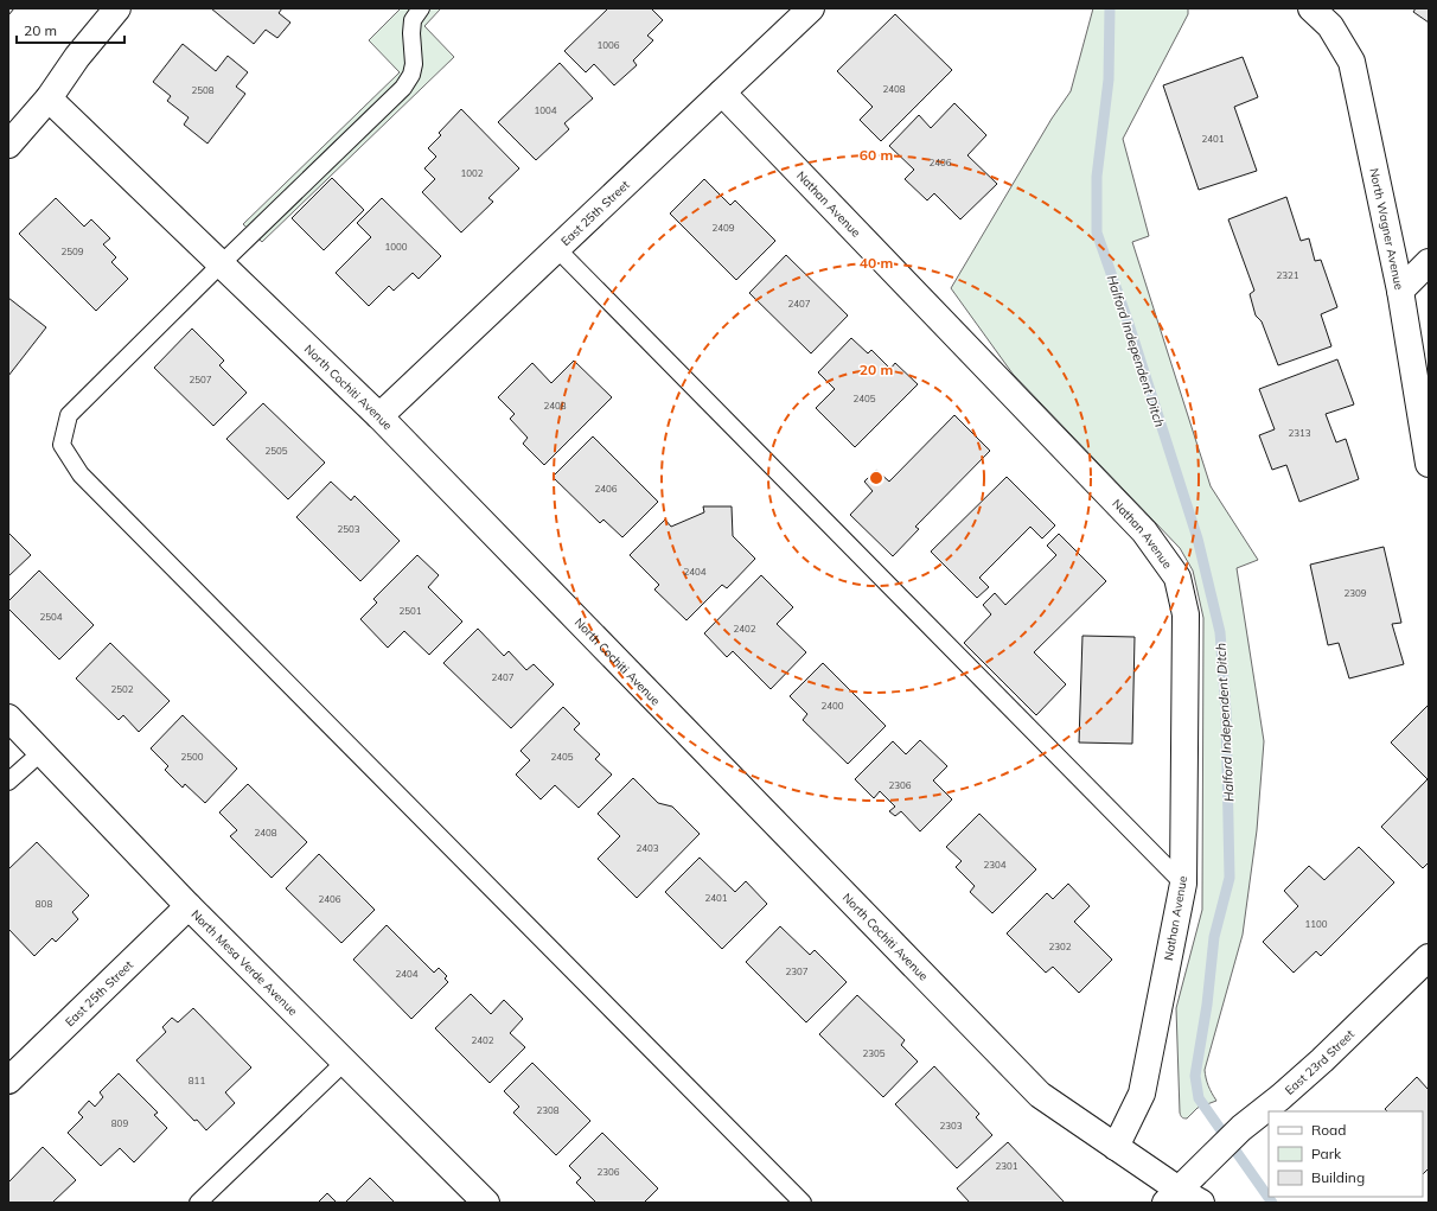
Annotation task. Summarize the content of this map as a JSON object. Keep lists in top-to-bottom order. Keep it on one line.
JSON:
{"streets":{"street":["Nathan Avenue","East 25th Street","North Wagner Avenue","North Cochiti Avenue","North Mesa Verde Avenue","East 23rd Street"]},"crossings":[["Nathan Avenue","East 25th Street"],["Nathan Avenue","North Cochiti Avenue"],["East 25th Street","North Cochiti Avenue"],["East 25th Street","North Mesa Verde Avenue"],["North Cochiti Avenue","East 23rd Street"]],"water":["Halford Independent Ditch"],"house_numbers":["1006","2408","2508","1004","2401","2406","1002","2409","1000","2509","2321","2407","2507","2405","2408","2313","2505","2406","2503","2404","2309","2501","2504","2402","2407","2502","2400","2500","2405","2306","2408","2403","2304","2401","2406","808","1100","2302","2307","2404","2402","2305","811","2308","809","2303","2301","2306"],"legend":["Road","Park","Building"],"scale_bar":"20 m","rings":["60 m","40 m","20 m"]}
